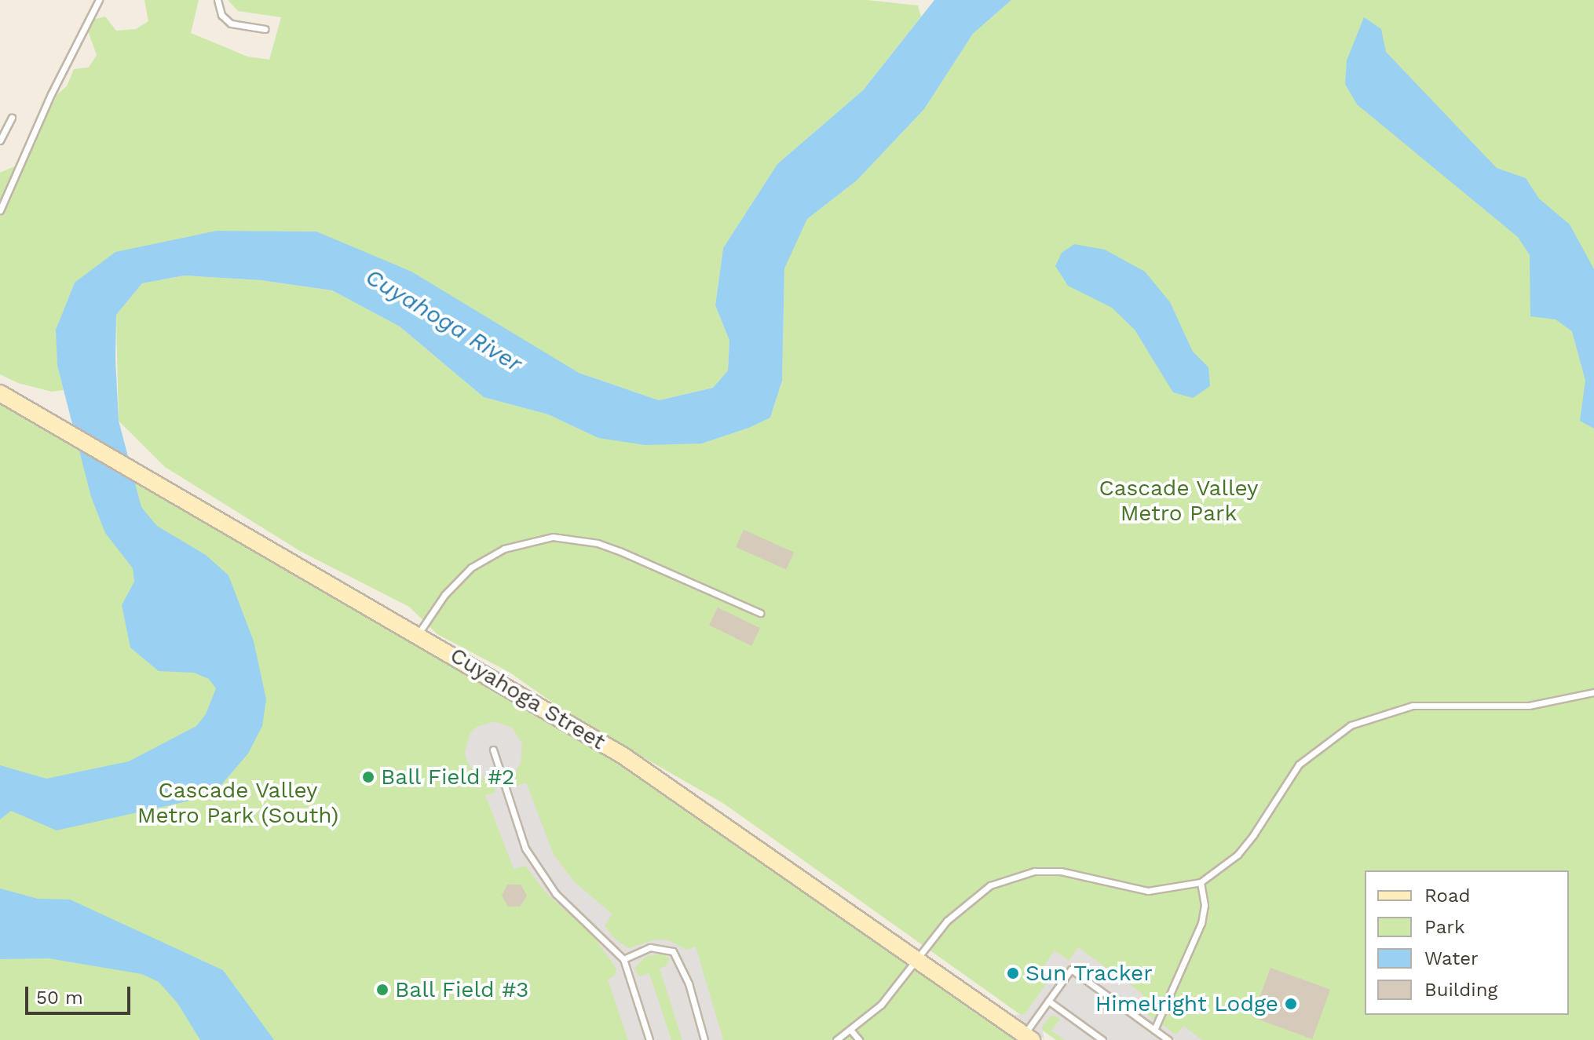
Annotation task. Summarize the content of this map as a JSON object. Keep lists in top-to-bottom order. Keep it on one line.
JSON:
{"streets":{"street":["Cuyahoga Street"]},"water":["Cuyahoga River"],"parks":["Cascade Valley Metro Park","Cascade Valley Metro Park (South)"],"places":["Ball Field #2","Sun Tracker","Ball Field #3","Himelright Lodge"],"legend":["Road","Park","Water","Building"],"scale_bar":"50 m"}
